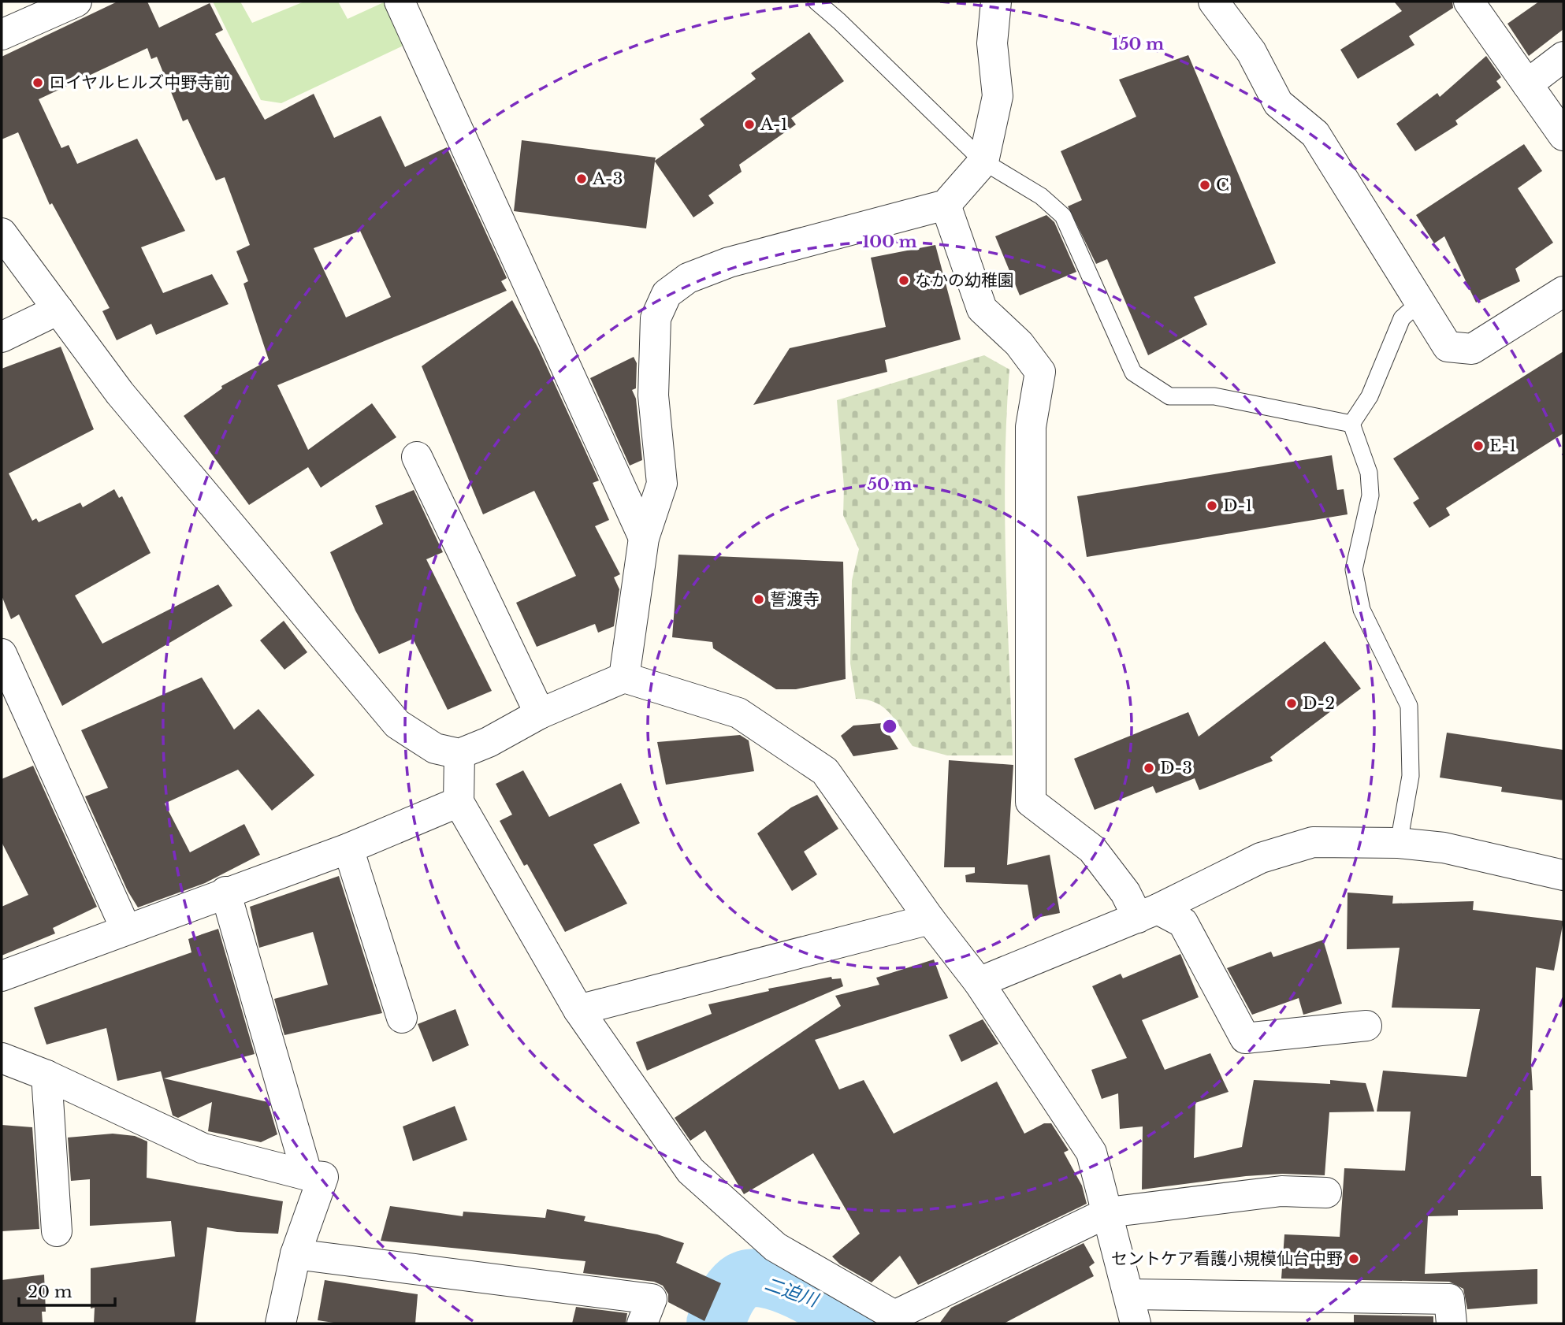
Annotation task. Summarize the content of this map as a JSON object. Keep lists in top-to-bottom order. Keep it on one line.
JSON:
{"water":["二迫川"],"places":["ロイヤルヒルズ中野寺前","A-1","A-3","C","なかの幼稚園","E-1","D-1","誓渡寺","D-2","D-3","セントケア看護小規模仙台中野"],"scale_bar":"20 m","rings":["150 m","100 m","50 m"]}
